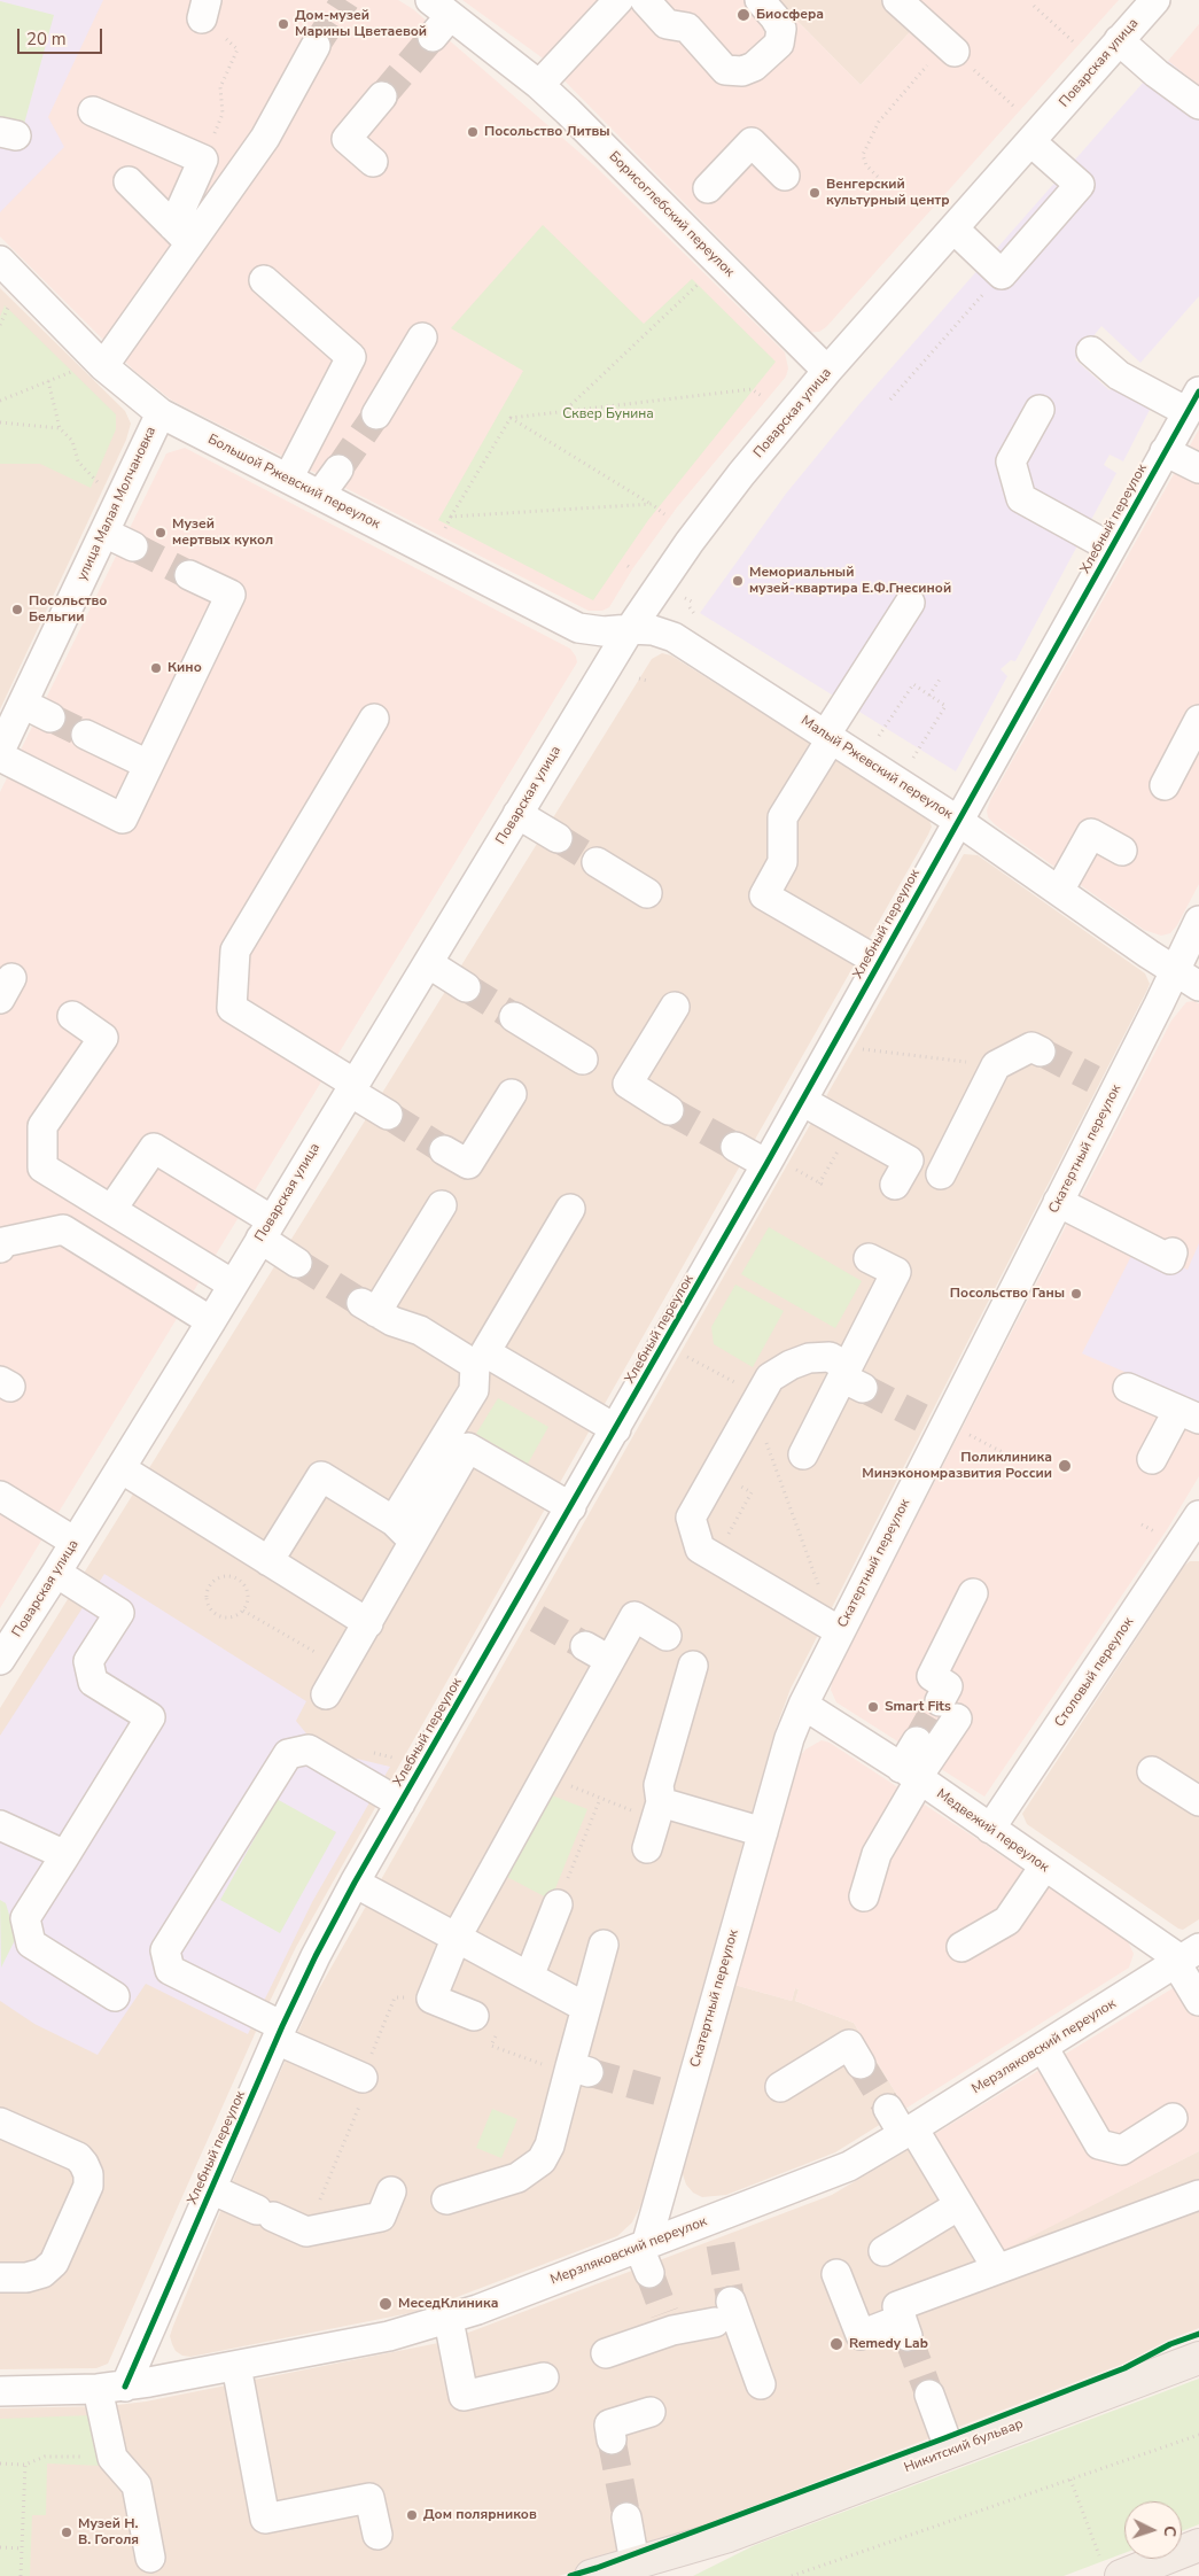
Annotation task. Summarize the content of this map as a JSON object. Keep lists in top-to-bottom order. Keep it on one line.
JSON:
{"streets":{"main road":["Никитский бульвар"],"street":["Поварская улица","Борисоглебский переулок","Большой Ржевский переулок","улица Малая Молчановка","Хлебный переулок","Малый Ржевский переулок","Скатертный переулок","Столовый переулок","Медвежий переулок","Мерзляковский переулок"]},"crossings":[["Поварская улица","Борисоглебский переулок"],["Поварская улица","Большой Ржевский переулок"],["Поварская улица","Малый Ржевский переулок"],["Большой Ржевский переулок","улица Малая Молчановка"],["Большой Ржевский переулок","Малый Ржевский переулок"],["Хлебный переулок","Малый Ржевский переулок"],["Хлебный переулок","Мерзляковский переулок"],["Малый Ржевский переулок","Скатертный переулок"],["Скатертный переулок","Медвежий переулок"],["Скатертный переулок","Мерзляковский переулок"],["Столовый переулок","Медвежий переулок"],["Медвежий переулок","Мерзляковский переулок"]],"parks":["Сквер Бунина"],"places":["Биосфера","Дом-музей Марины Цветаевой","Посольство Литвы","Венгерский культурный центр","Музей мертвых кукол","Мемориальный музей-квартира Е.Ф.Гнесиной","Посольство Бельгии","Кино","Посольство Ганы","Поликлиника Минэкономразвития России","Smart Fits","МеседКлиника","Remedy Lab","Дом полярников","Музей Н. В. Гоголя"],"scale_bar":"20 m","north":"right"}
